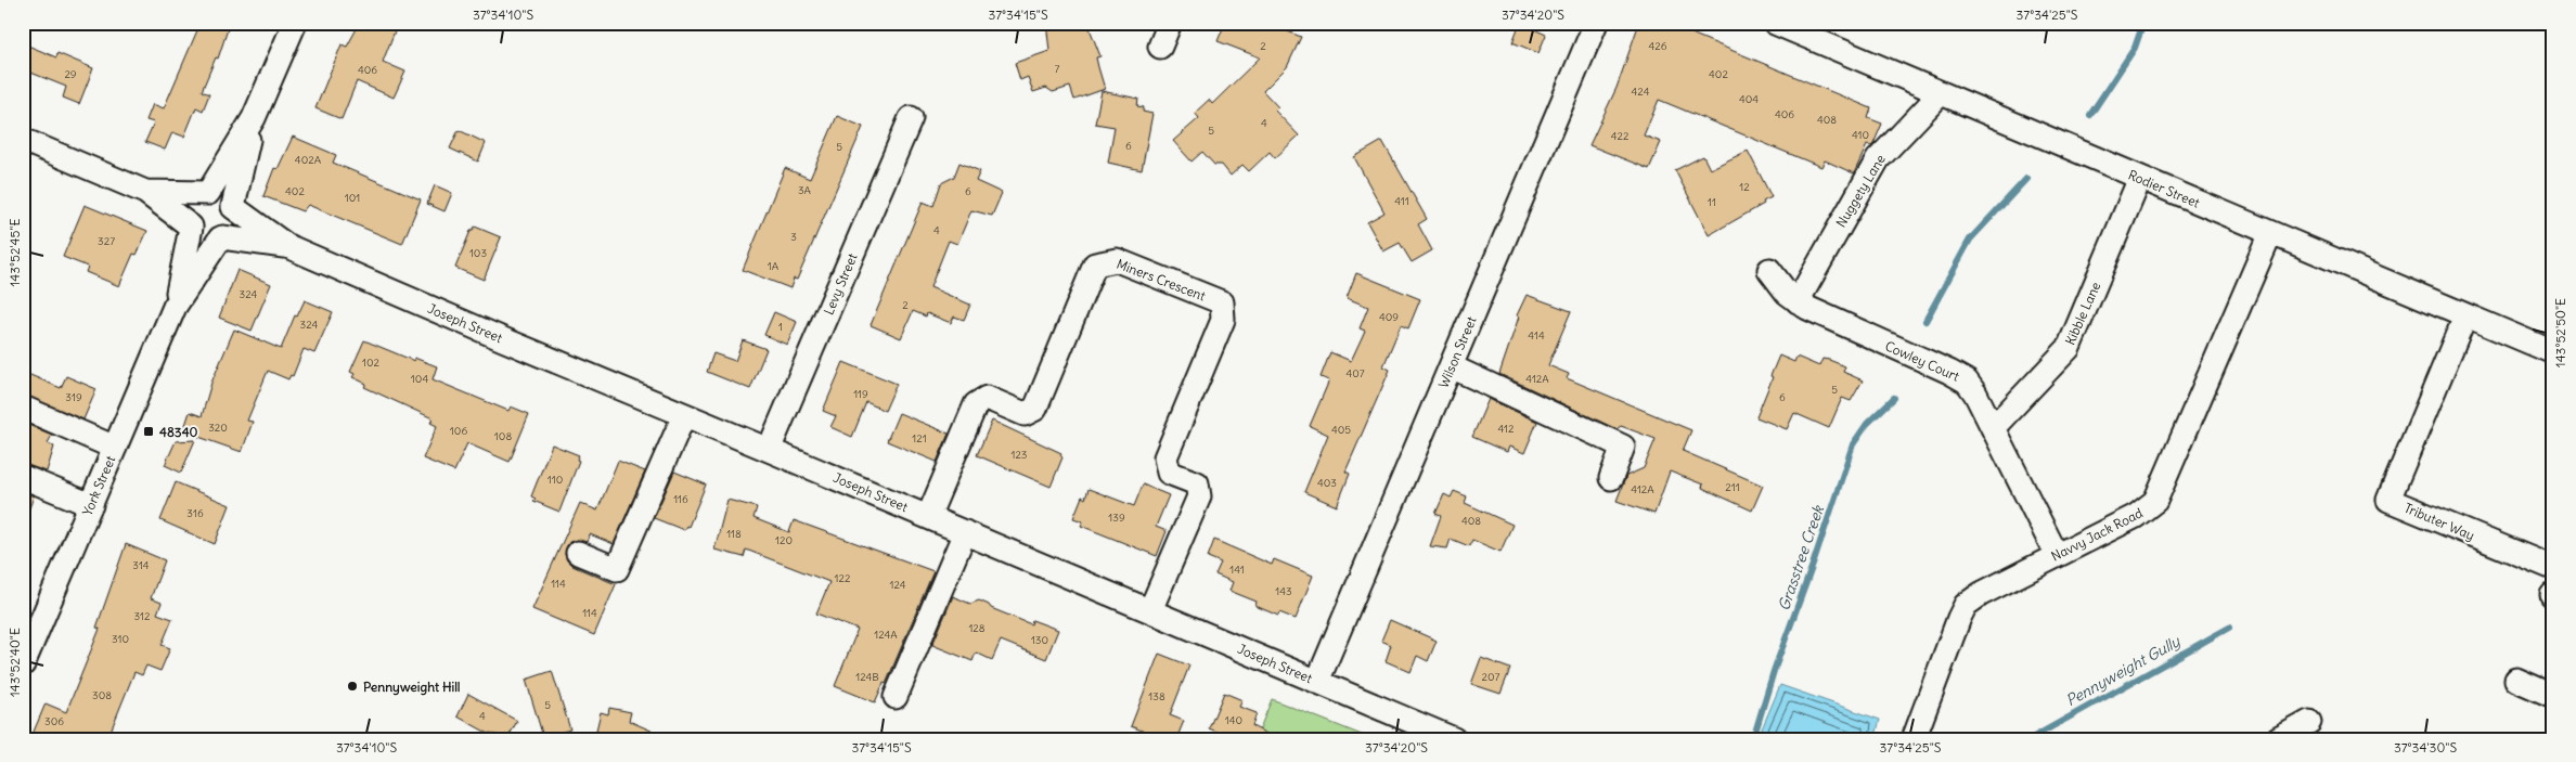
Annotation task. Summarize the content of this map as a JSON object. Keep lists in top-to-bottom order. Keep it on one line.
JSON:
{"streets":{"street":["Rodier Street","Nuggety Lane","Miners Crescent","Levy Street","Kibble Lane","Joseph Street","Wilson Street","Cowley Court","York Street","Tributer Way","Navvy Jack Road"]},"crossings":[["Rodier Street","Nuggety Lane"],["Rodier Street","Kibble Lane"],["Rodier Street","Tributer Way"],["Rodier Street","Navvy Jack Road"],["Nuggety Lane","Cowley Court"],["Miners Crescent","Joseph Street"],["Levy Street","Joseph Street"],["Kibble Lane","Cowley Court"],["Joseph Street","Wilson Street"],["Joseph Street","York Street"],["Cowley Court","Navvy Jack Road"]],"water":["Grasstree Creek","Pennyweight Gully"],"places":{"transit":["48340"],"other":["Pennyweight Hill"]},"house_numbers":["2","426","7","406","29","402","424","404","406","408","4","5","410","422","6","5","402A","12","3A","402","6","101","411","11","4","3","327","103","1A","324","2","409","324","1","414","102","407","104","412A","5","119","319","6","320","412","405","106","108","121","123","110","403","211","412A","116","316","139","408","118","120","314","141","122","114","124","143","114","312","128","124A","310","130","124B","207","308","138","5","4","140","306"],"coordinates":["37°34'10\"S","37°34'15\"S","37°34'20\"S","37°34'25\"S","143°52'45\"E","143°52'50\"E","143°52'40\"E","37°34'30\"S"]}
